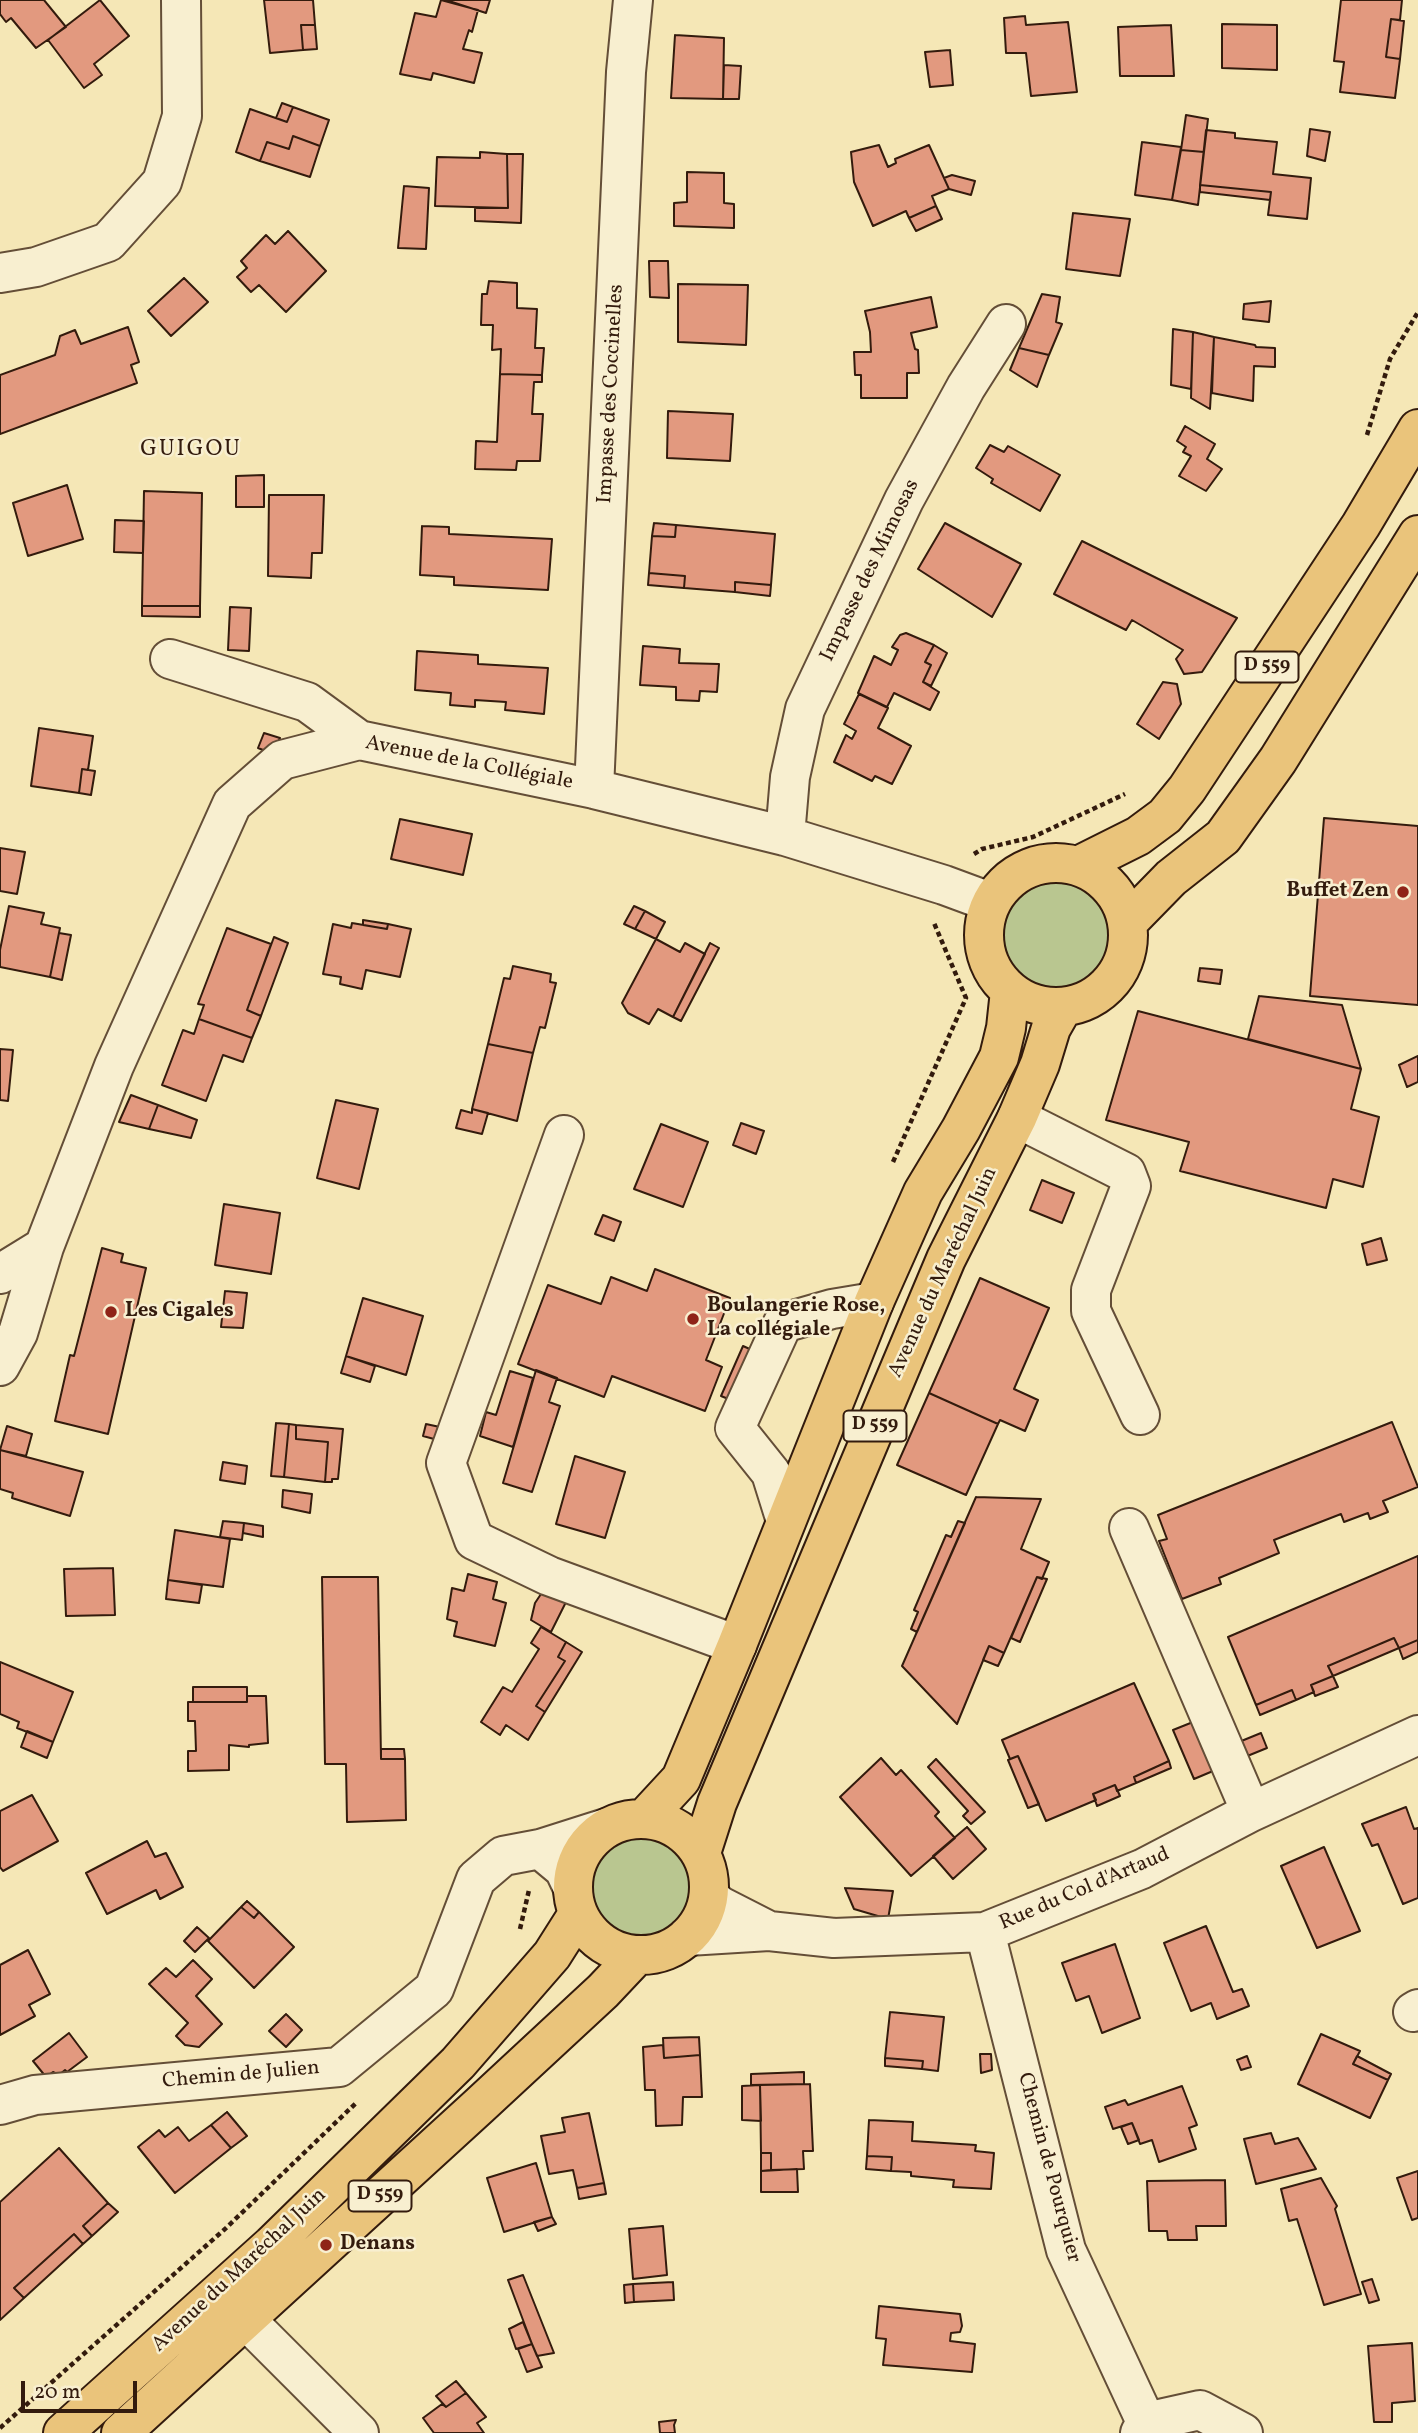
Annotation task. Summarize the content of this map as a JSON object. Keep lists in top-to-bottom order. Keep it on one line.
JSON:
{"streets":{"main road":["D 559","Avenue du Maréchal Juin"],"street":["Impasse des Coccinelles","Impasse des Mimosas","Avenue de la Collégiale","Rue du Col d'Artaud","Chemin de Julien","Chemin de Pourquier"]},"crossings":[["Impasse des Coccinelles","Avenue de la Collégiale"],["Impasse des Mimosas","Avenue de la Collégiale"],["D 559","Avenue de la Collégiale"],["D 559","Avenue du Maréchal Juin"],["D 559","Rue du Col d'Artaud"],["D 559","Chemin de Julien"],["Avenue de la Collégiale","Avenue du Maréchal Juin"],["Avenue du Maréchal Juin","Rue du Col d'Artaud"],["Avenue du Maréchal Juin","Chemin de Julien"],["Rue du Col d'Artaud","Chemin de Julien"],["Rue du Col d'Artaud","Chemin de Pourquier"]],"districts":["GUIGOU"],"places":["Buffet Zen","Les Cigales","Boulangerie Rose, La collégiale","Denans"],"scale_bar":"20 m"}
